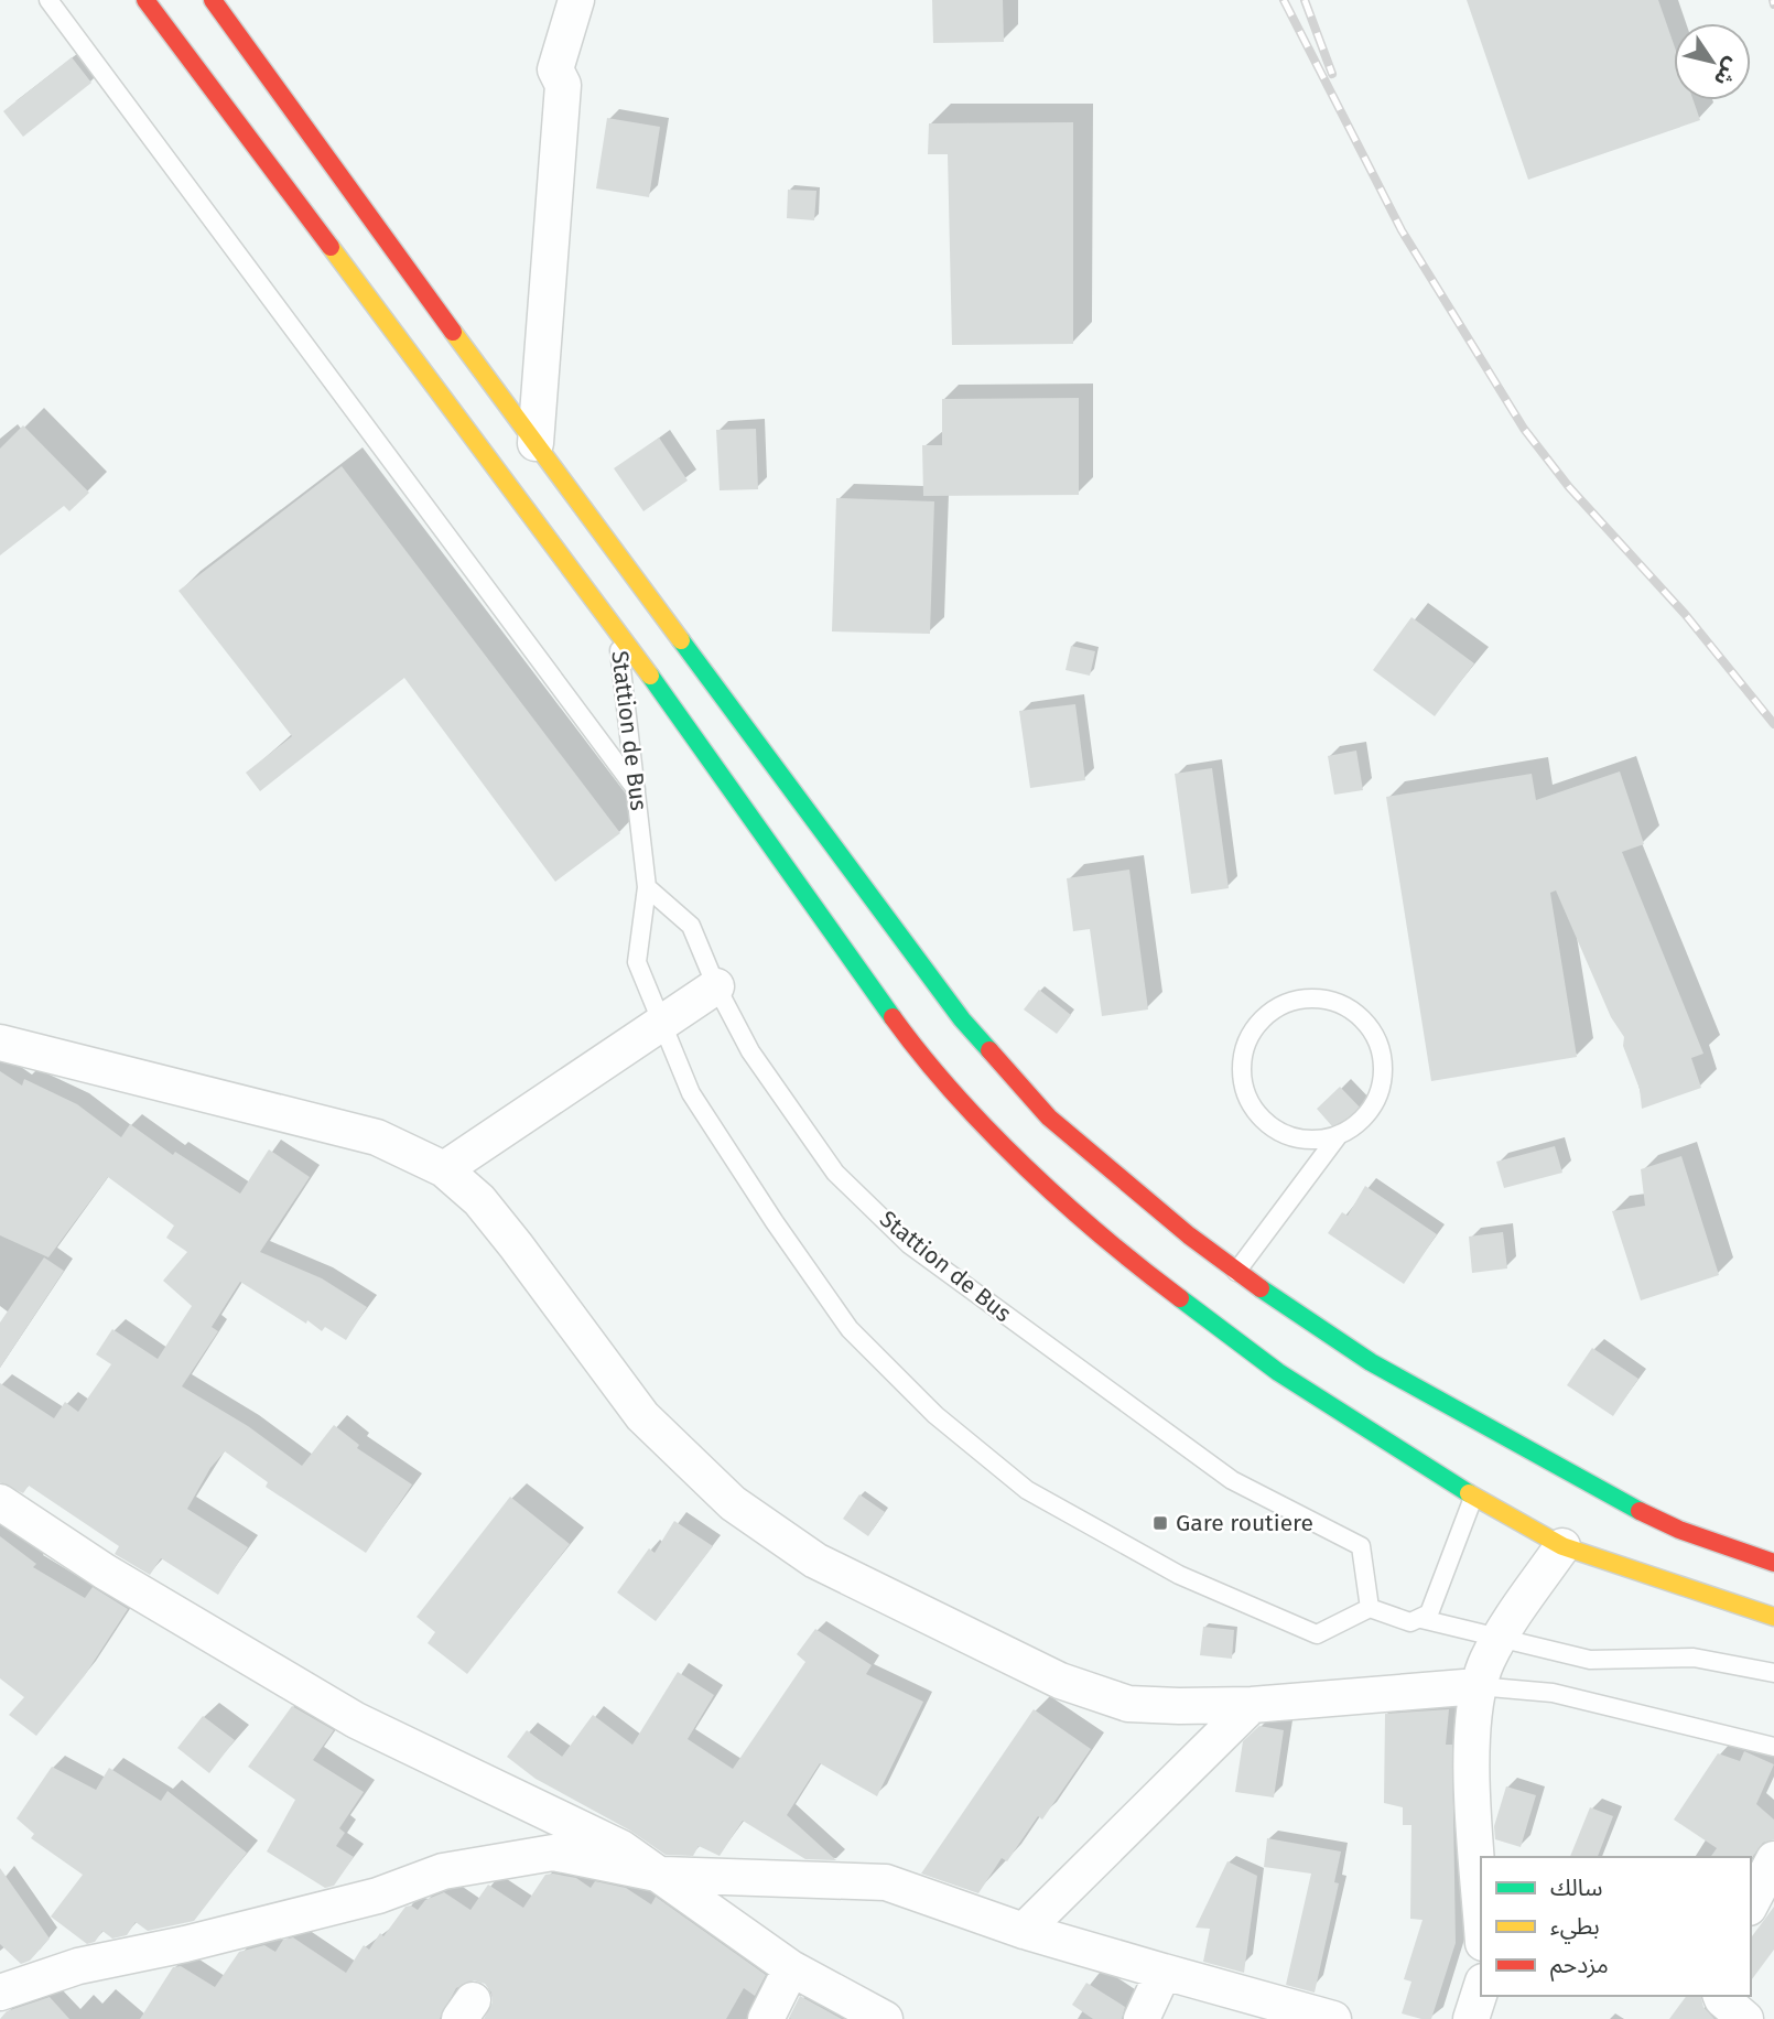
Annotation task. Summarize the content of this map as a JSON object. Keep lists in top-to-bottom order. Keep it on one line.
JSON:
{"streets":{"lane":["Stattion de Bus"]},"places":{"transit":["Gare routiere"]},"legend":["سالك","بطيء","مزدحم"],"north":"bottom right"}
